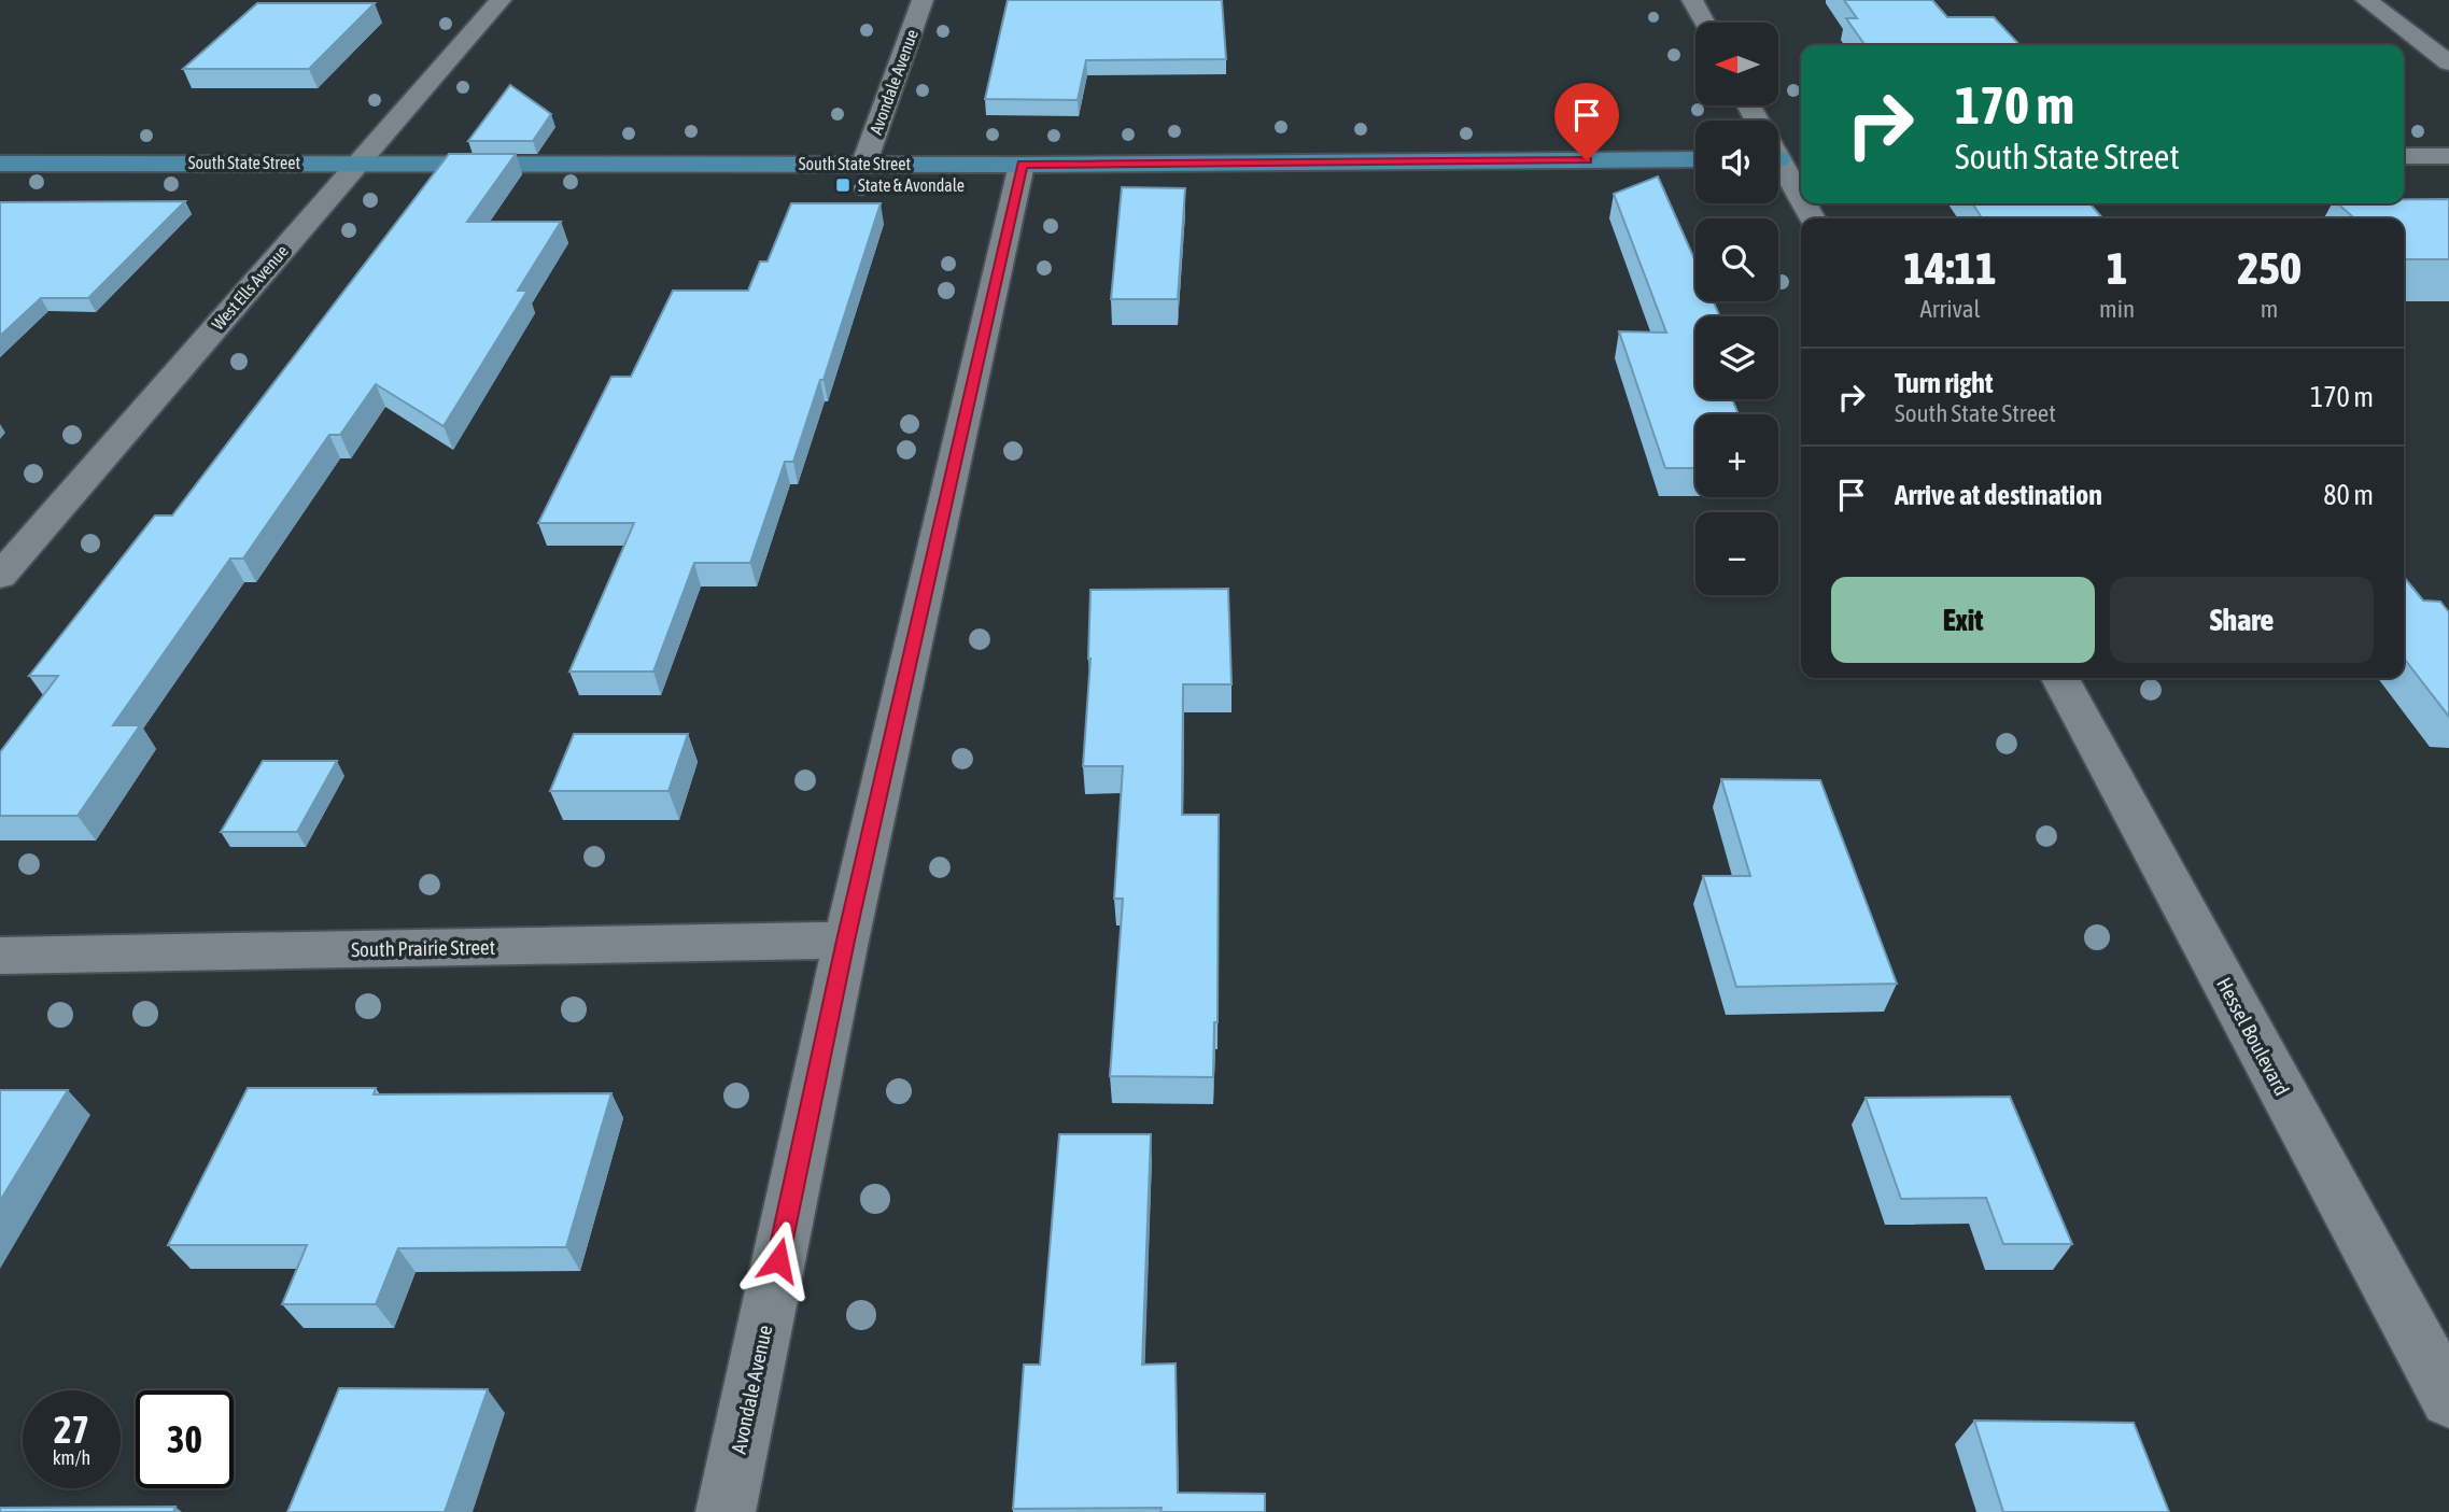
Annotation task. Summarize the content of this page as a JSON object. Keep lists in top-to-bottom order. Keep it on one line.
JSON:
{"streets":{"main road":["South State Street"],"street":["Avondale Avenue","West Ells Avenue","South Prairie Street","Hessel Boulevard"]},"crossings":[["Avondale Avenue","South State Street"],["Avondale Avenue","South Prairie Street"],["South State Street","West Ells Avenue"]],"places":{"transit":["State & Avondale"]},"north":"left","page":{"map_buttons":["+","−"],"turn":["170 m","South State Street"],"eta":["14:11","Arrival","1","min","250","m"],"list":[{"name":"Turn right","note":"South State Street","value":"170 m"},{"name":"Arrive at destination","value":"80 m"}],"buttons":["Exit","Share"],"speed":"27 km/h","limit":"30"}}
